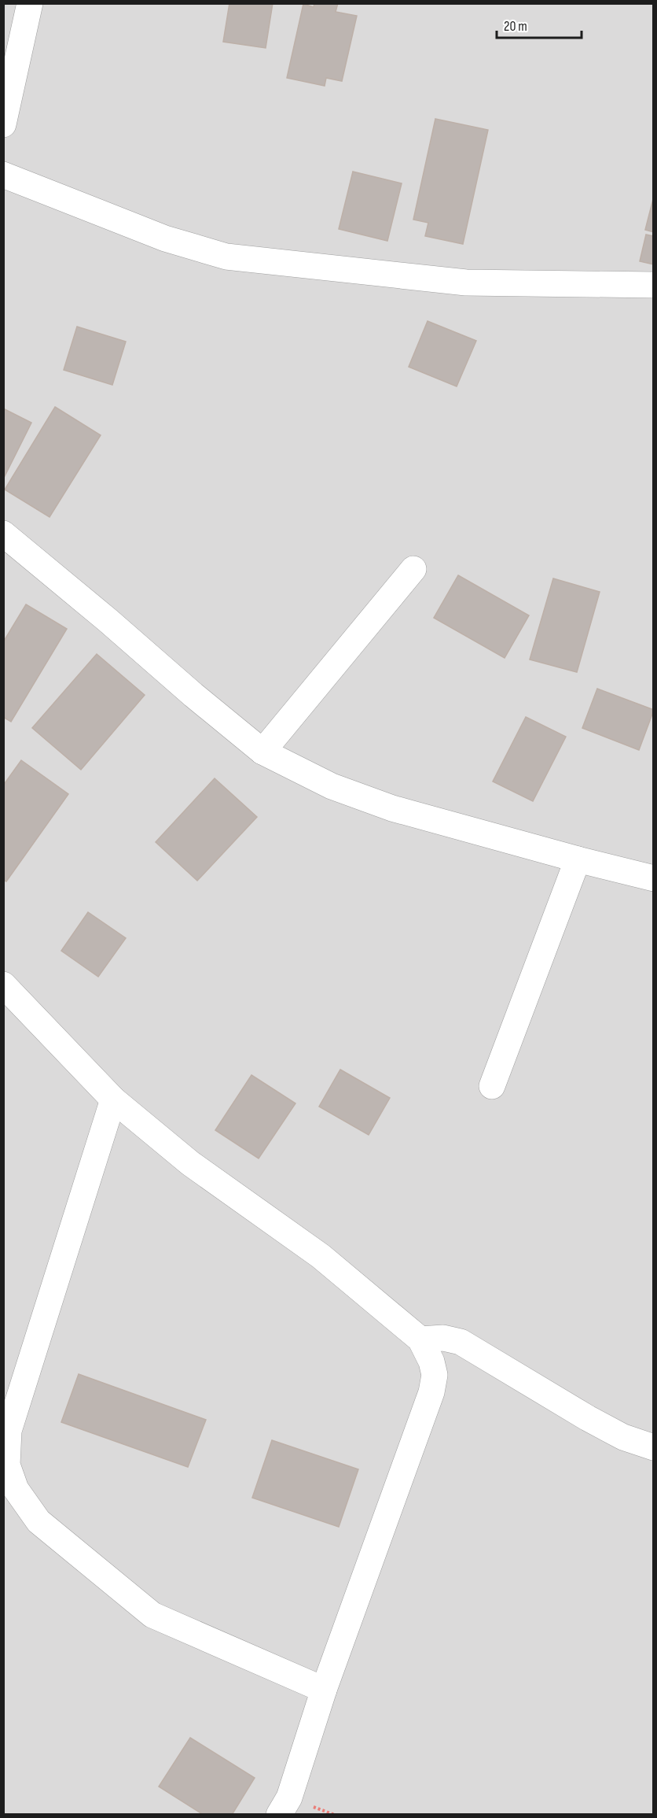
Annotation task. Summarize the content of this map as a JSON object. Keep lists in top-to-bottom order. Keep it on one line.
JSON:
{"scale_bar":"20 m"}
